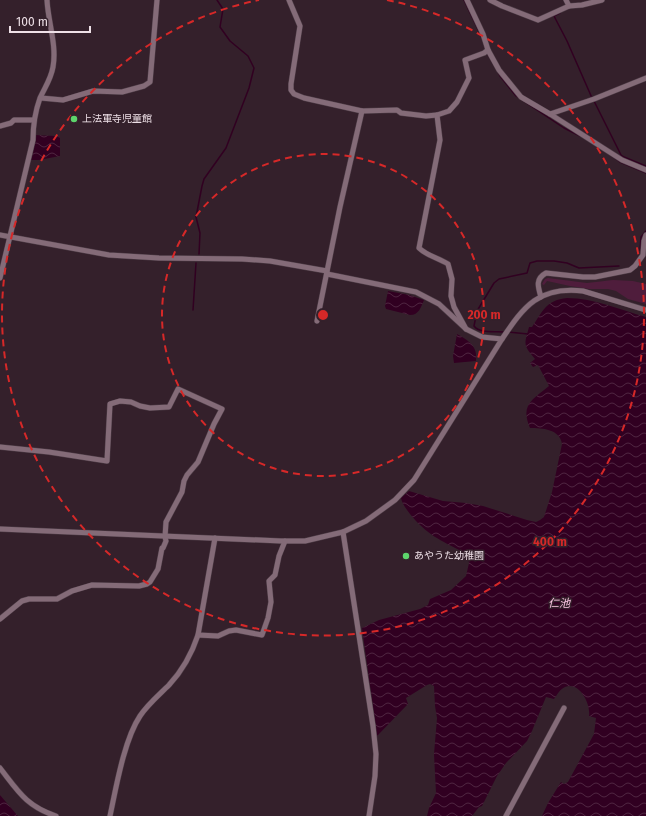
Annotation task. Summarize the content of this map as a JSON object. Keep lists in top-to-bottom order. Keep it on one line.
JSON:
{"water":["仁池"],"places":["上法軍寺児童館","あやうた幼稚園"],"scale_bar":"100 m","rings":["200 m","400 m"]}
